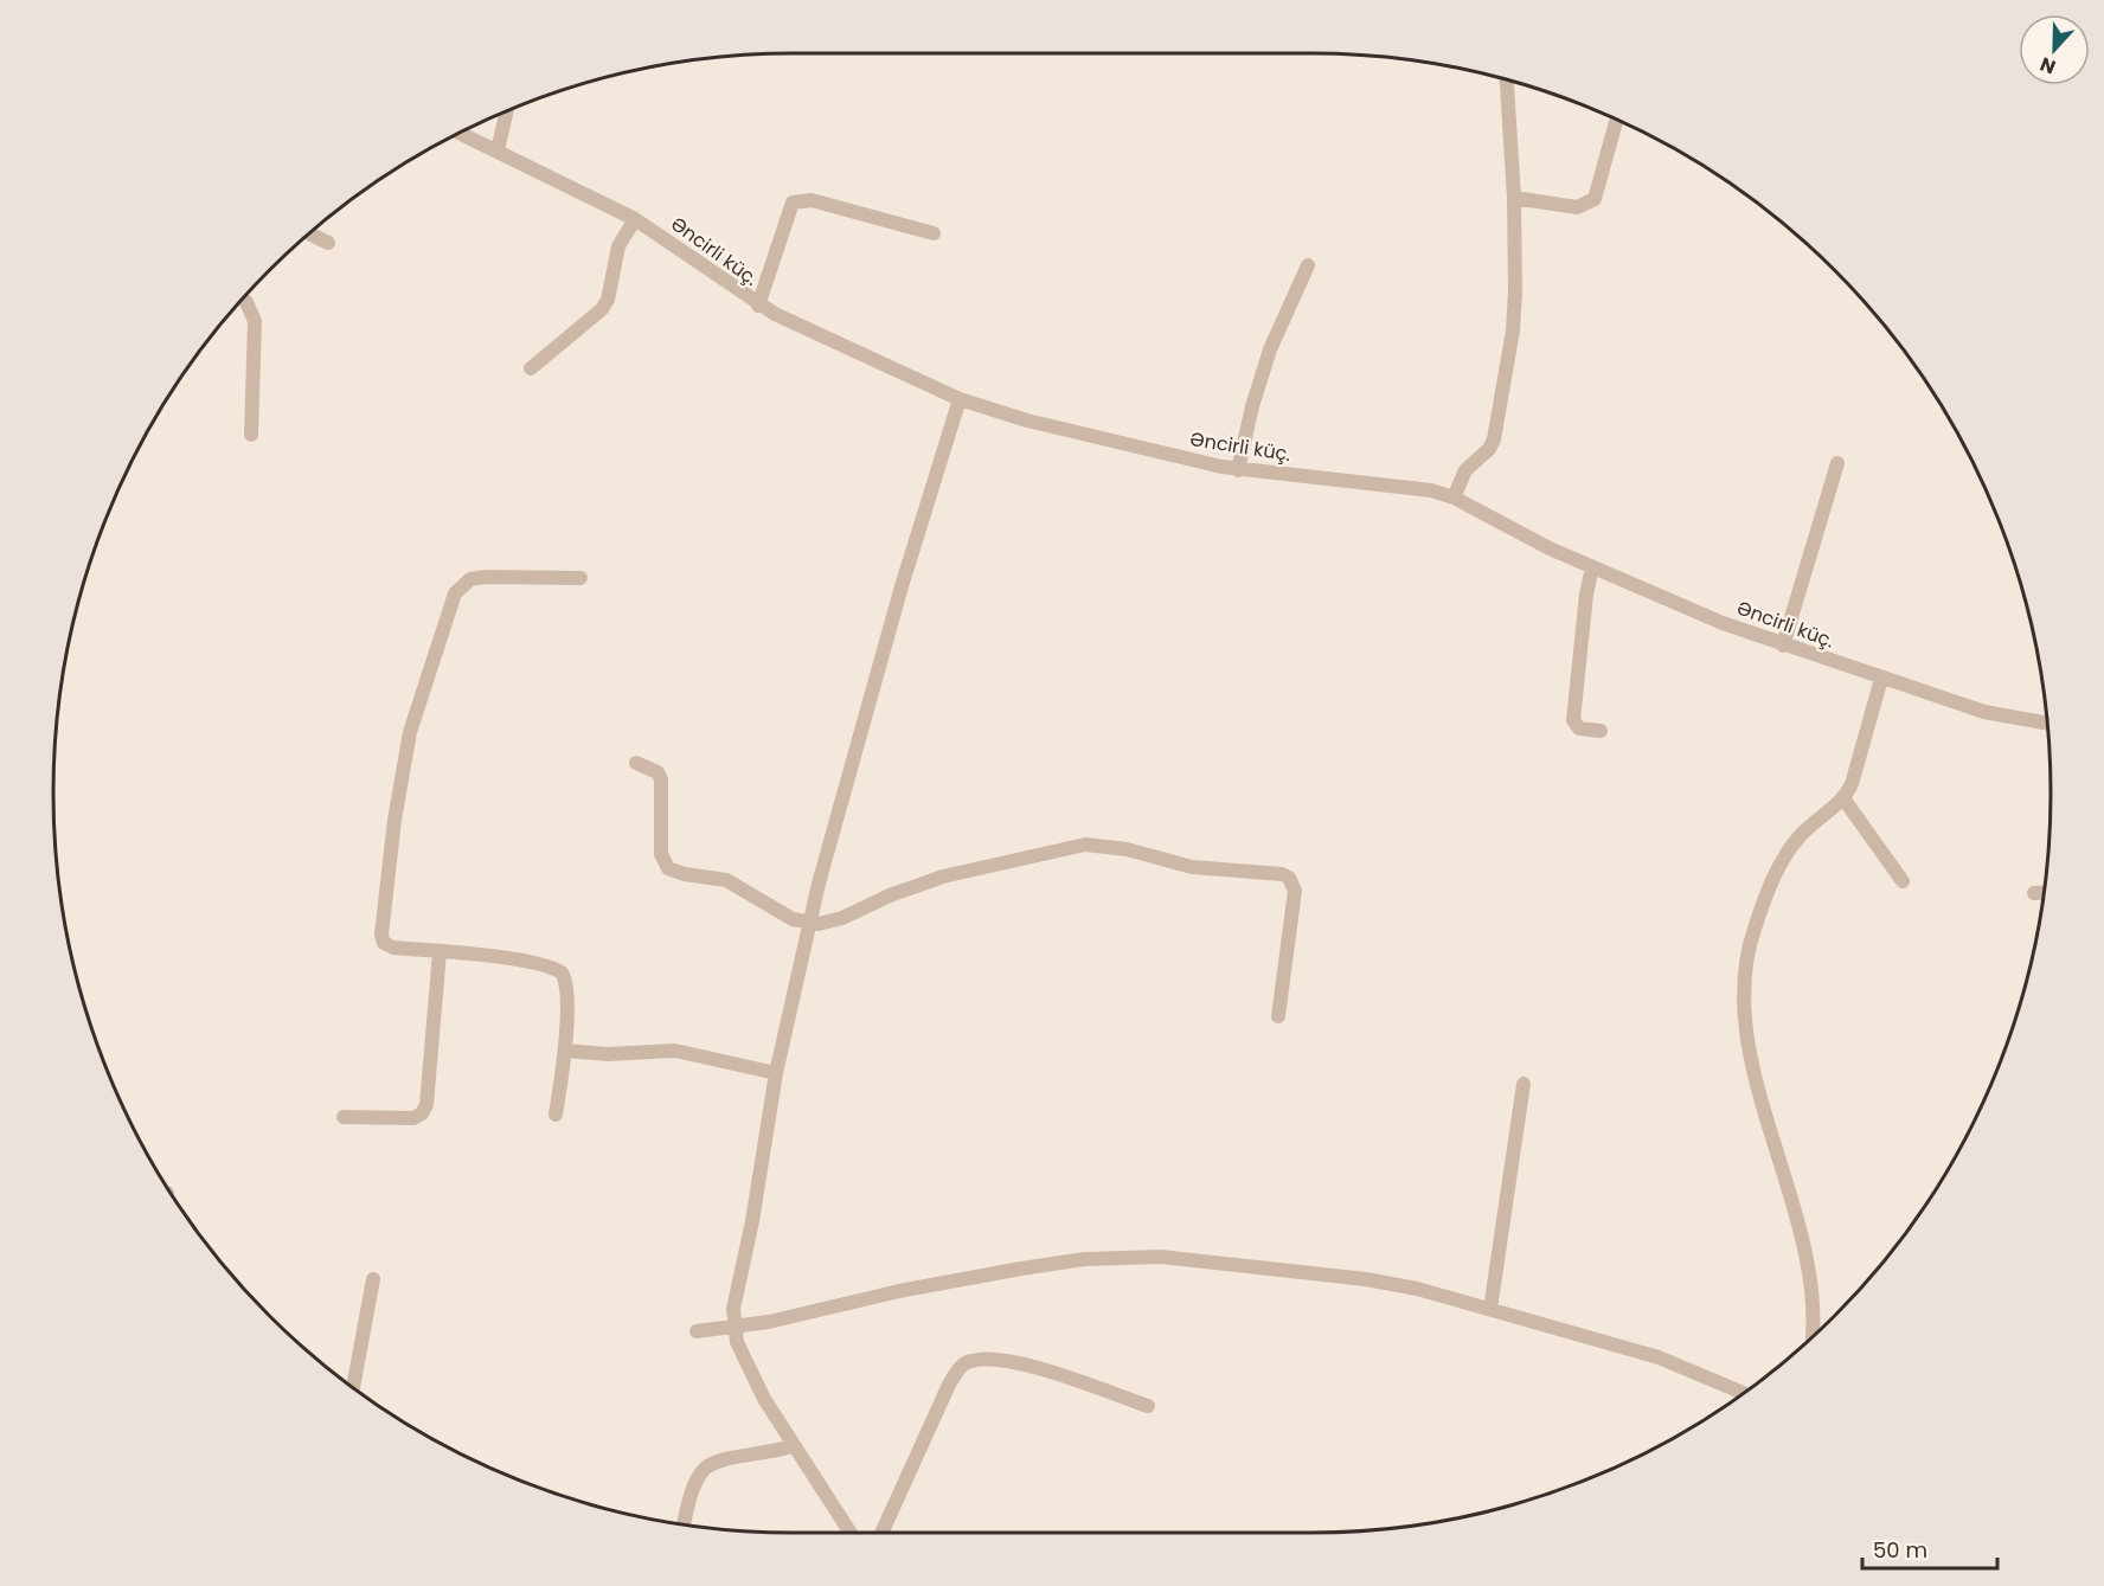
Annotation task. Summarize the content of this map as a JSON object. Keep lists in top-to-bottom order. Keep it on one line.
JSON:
{"streets":{"street":["Əncirli küç."]},"scale_bar":"50 m","north":"bottom"}
